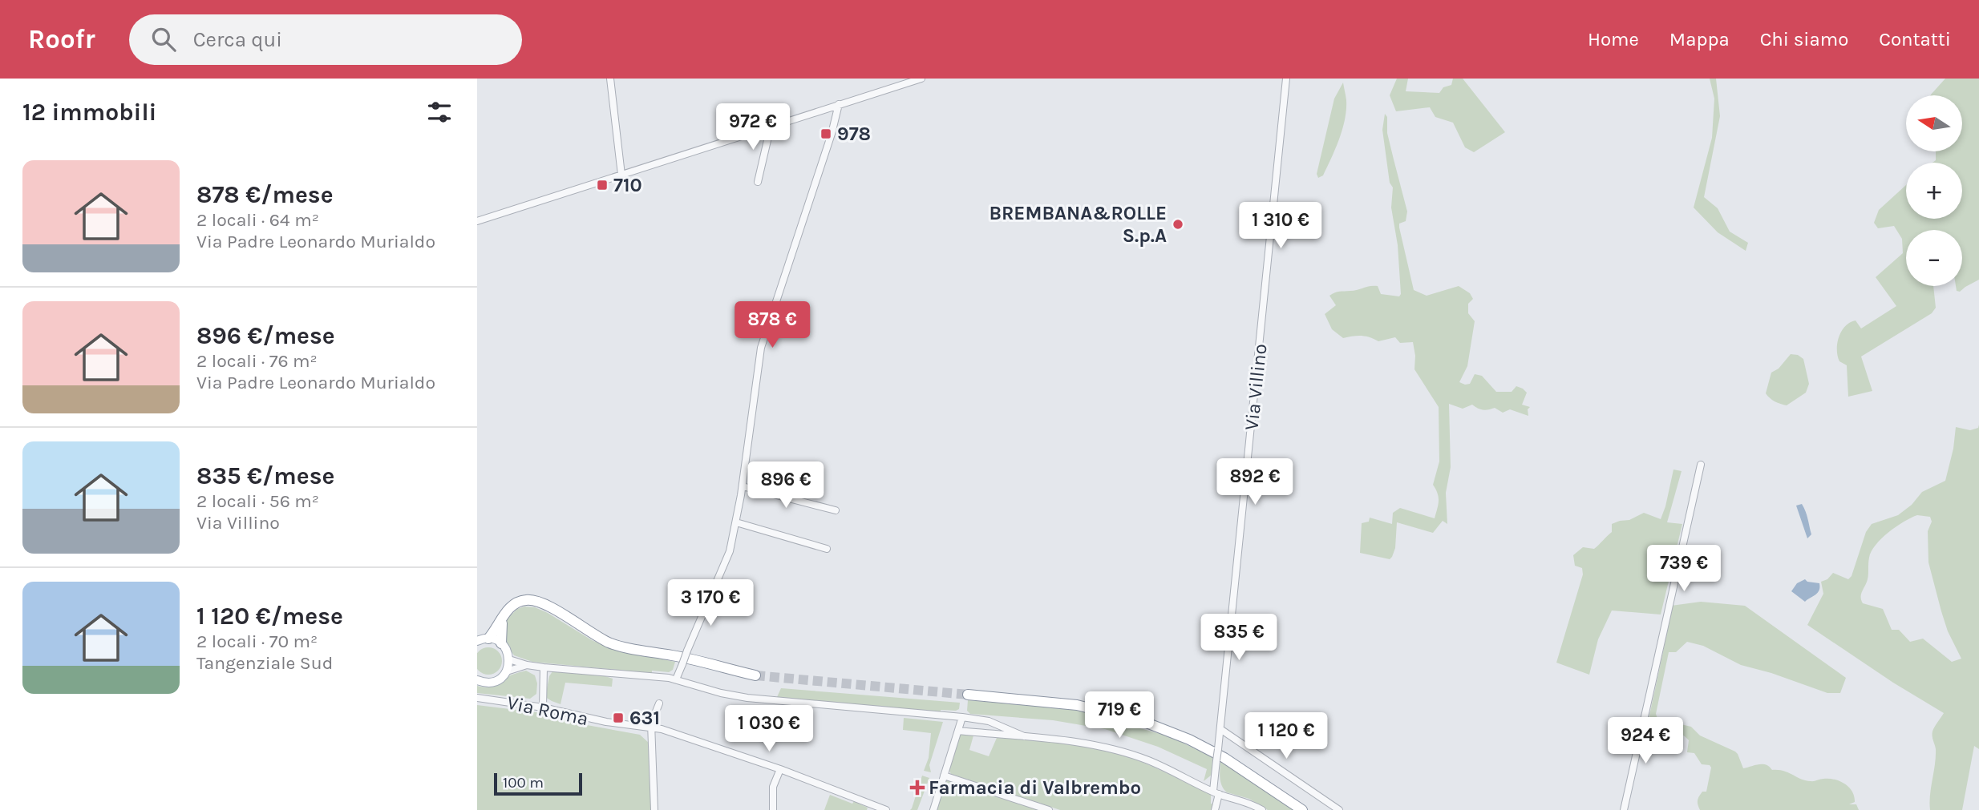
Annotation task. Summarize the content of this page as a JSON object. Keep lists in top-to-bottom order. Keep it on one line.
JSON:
{"streets":{"street":["Via Villino","Via Roma"]},"places":{"transit":["978","710","631"],"other":["BREMBANA&ROLLE S.p.A"],"health":["Farmacia di Valbrembo"]},"scale_bar":"100 m","north":"left","page":{"header":"Roofr","search":"Cerca qui","nav":["Home","Mappa","Chi siamo","Contatti"],"heading":"12 immobili","map_buttons":["+","−"],"price":["972 €","1 310 €","878 €","892 €","896 €","739 €","3 170 €","835 €","719 €","1 030 €","1 120 €","924 €"],"list":[{"name":"878 €/mese","note":"2 locali · 64 m² · Via Padre Leonardo Murialdo"},{"name":"896 €/mese","note":"2 locali · 76 m² · Via Padre Leonardo Murialdo"},{"name":"835 €/mese","note":"2 locali · 56 m² · Via Villino"},{"name":"1 120 €/mese","note":"2 locali · 70 m² · Tangenziale Sud"}],"scale":"100 m"}}
